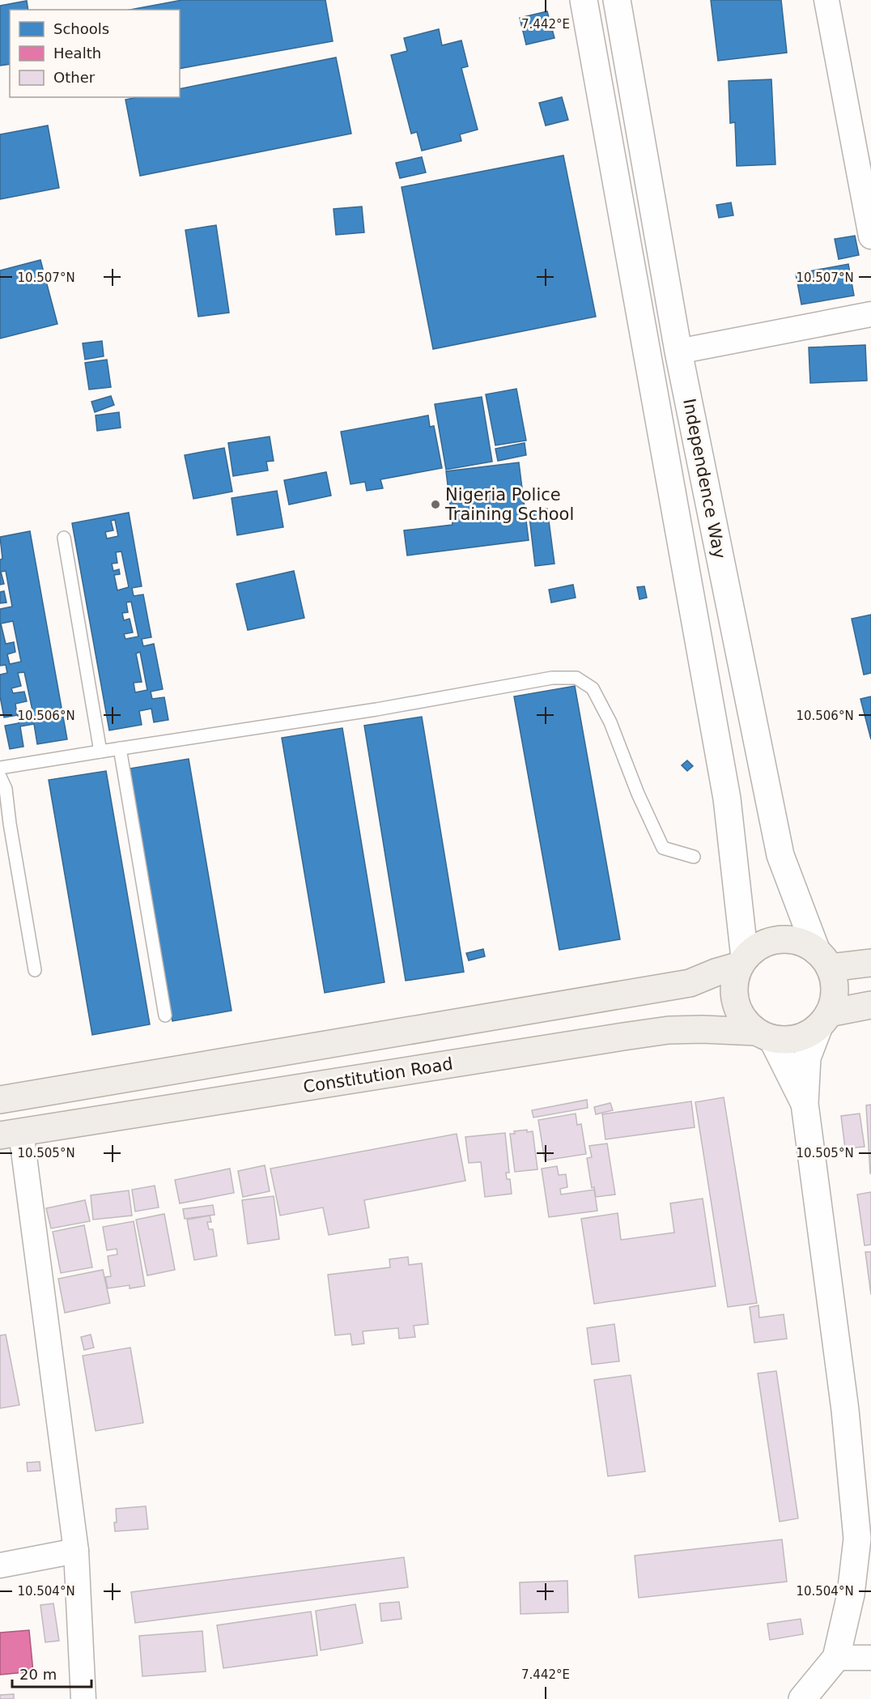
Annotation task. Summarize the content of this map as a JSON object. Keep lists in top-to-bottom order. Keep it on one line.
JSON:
{"streets":{"main road":["Independence Way","Constitution Road"]},"crossings":[["Independence Way","Constitution Road"]],"places":["Nigeria Police Training School"],"legend":["Schools","Health","Other"],"scale_bar":"20 m","coordinates":["7.442°E","10.507°N","10.506°N","10.505°N","10.504°N"]}
